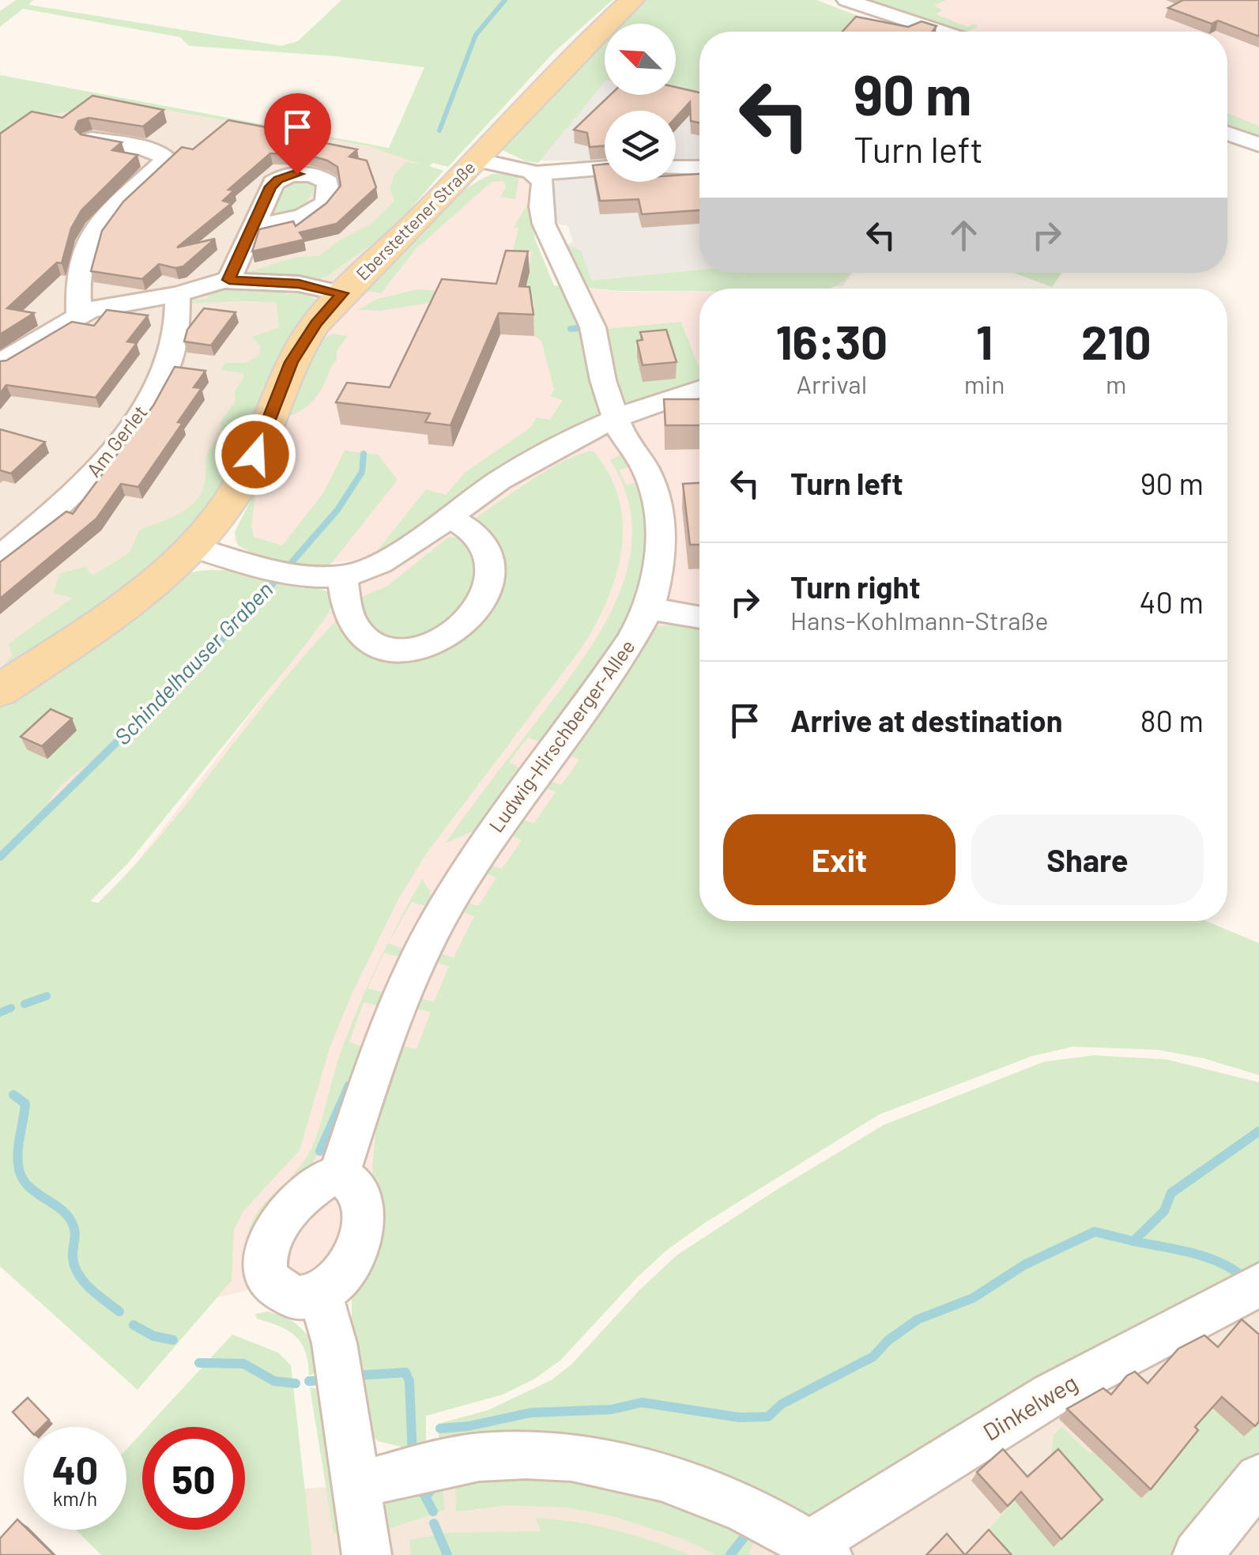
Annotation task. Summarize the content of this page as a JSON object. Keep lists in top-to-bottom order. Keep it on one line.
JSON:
{"streets":{"main road":["Eberstettener Straße"],"street":["Am Gerlet","Ludwig-Hirschberger-Allee","Dinkelweg"]},"water":["Schindelhauser Graben"],"north":"top left","page":{"turn":["90 m","Turn left"],"eta":["16:30","Arrival","1","min","210","m"],"list":[{"name":"Turn left","value":"90 m"},{"name":"Turn right","note":"Hans-Kohlmann-Straße","value":"40 m"},{"name":"Arrive at destination","value":"80 m"}],"buttons":["Exit","Share"],"speed":"40 km/h","limit":"50"}}
